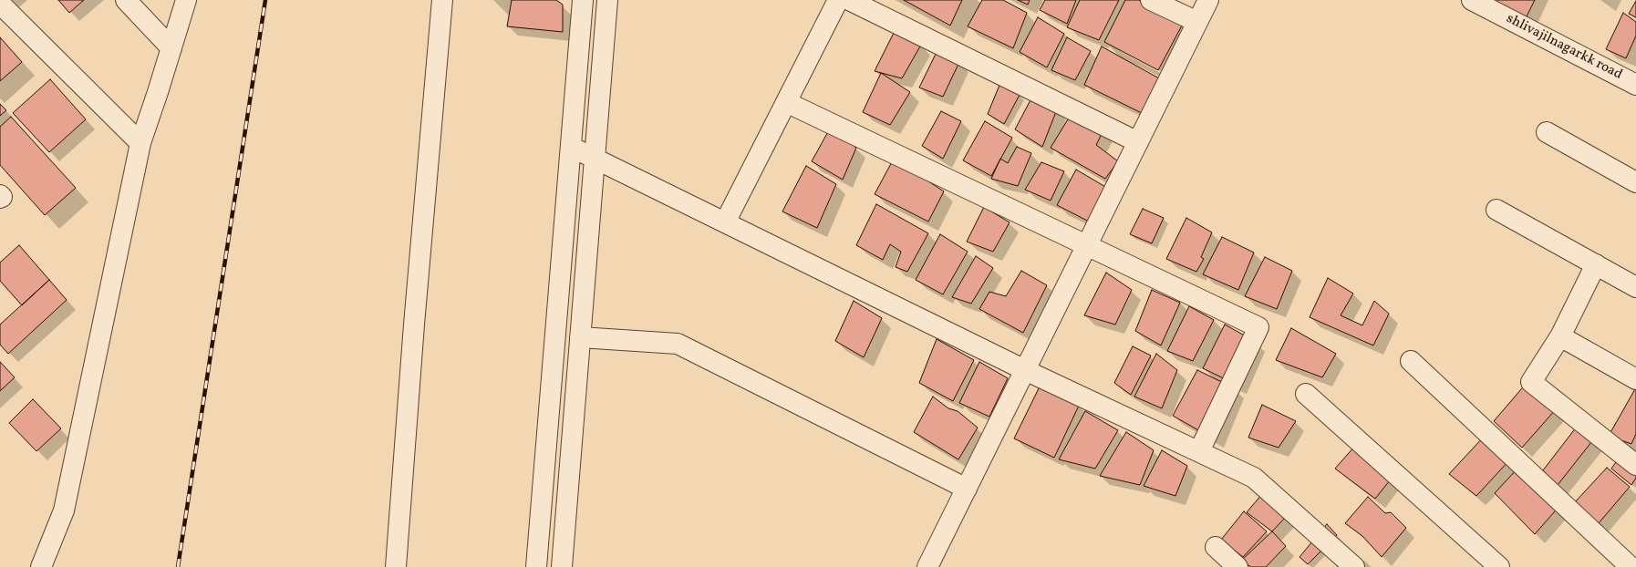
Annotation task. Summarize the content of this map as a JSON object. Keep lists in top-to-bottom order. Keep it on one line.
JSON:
{"streets":{"street":["shlivajilnagarkk road"]}}
